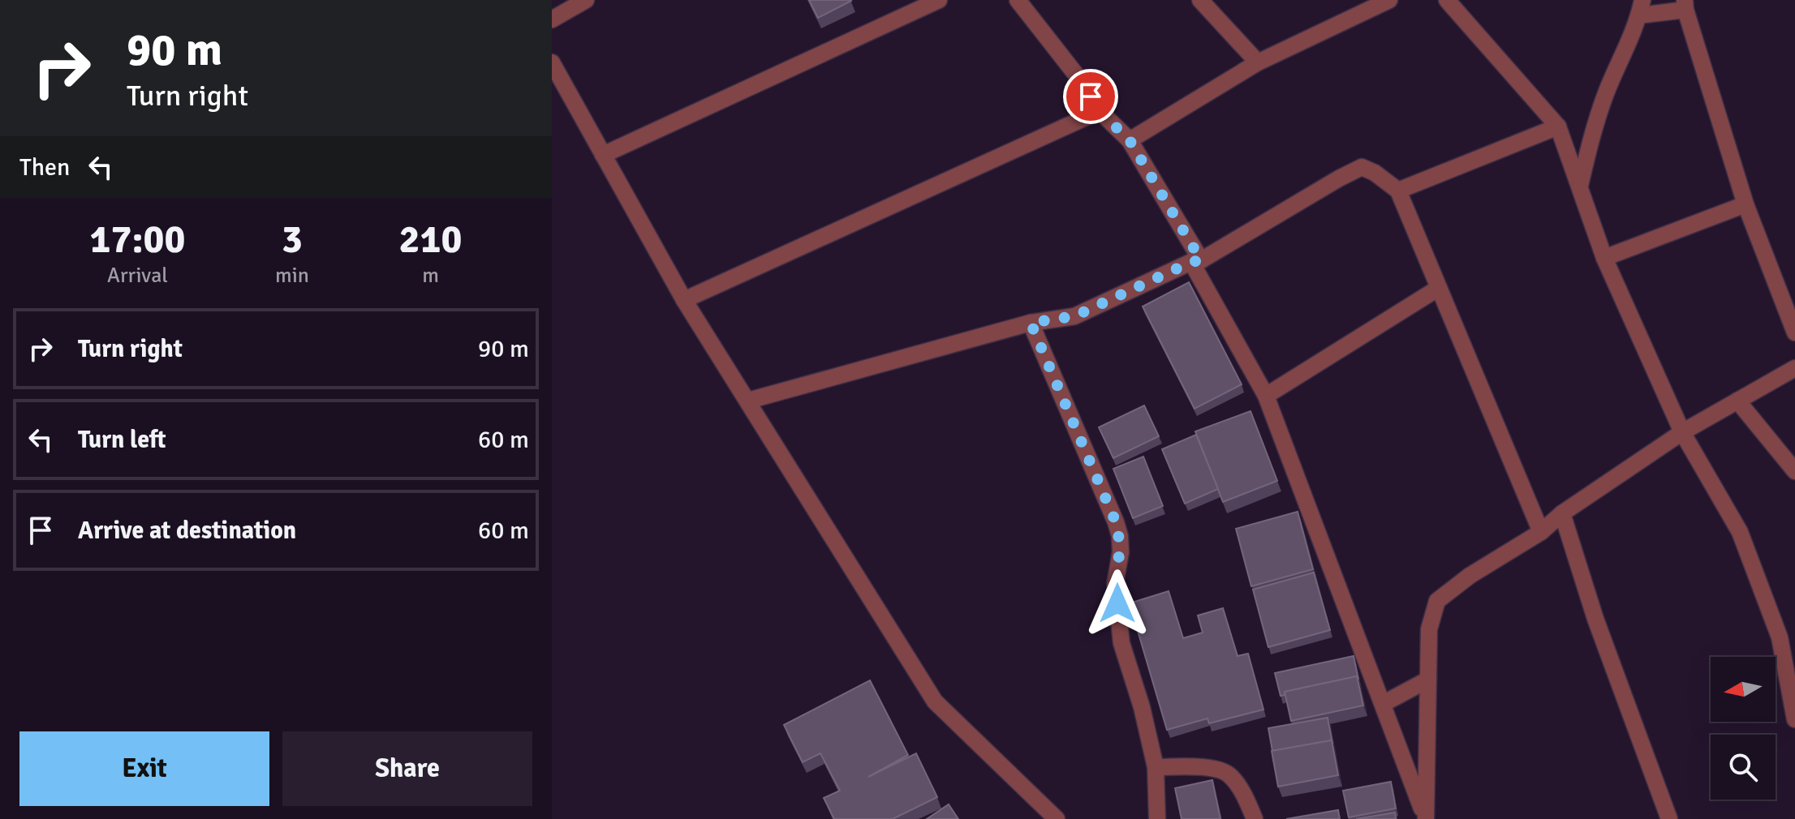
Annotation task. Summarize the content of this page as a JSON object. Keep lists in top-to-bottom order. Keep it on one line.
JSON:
{"north":"left","page":{"turn":["90 m","Turn right"],"then":"Then","eta":["17:00","Arrival","3","min","210","m"],"list":[{"name":"Turn right","value":"90 m"},{"name":"Turn left","value":"60 m"},{"name":"Arrive at destination","value":"60 m"}],"buttons":["Exit","Share"]}}
